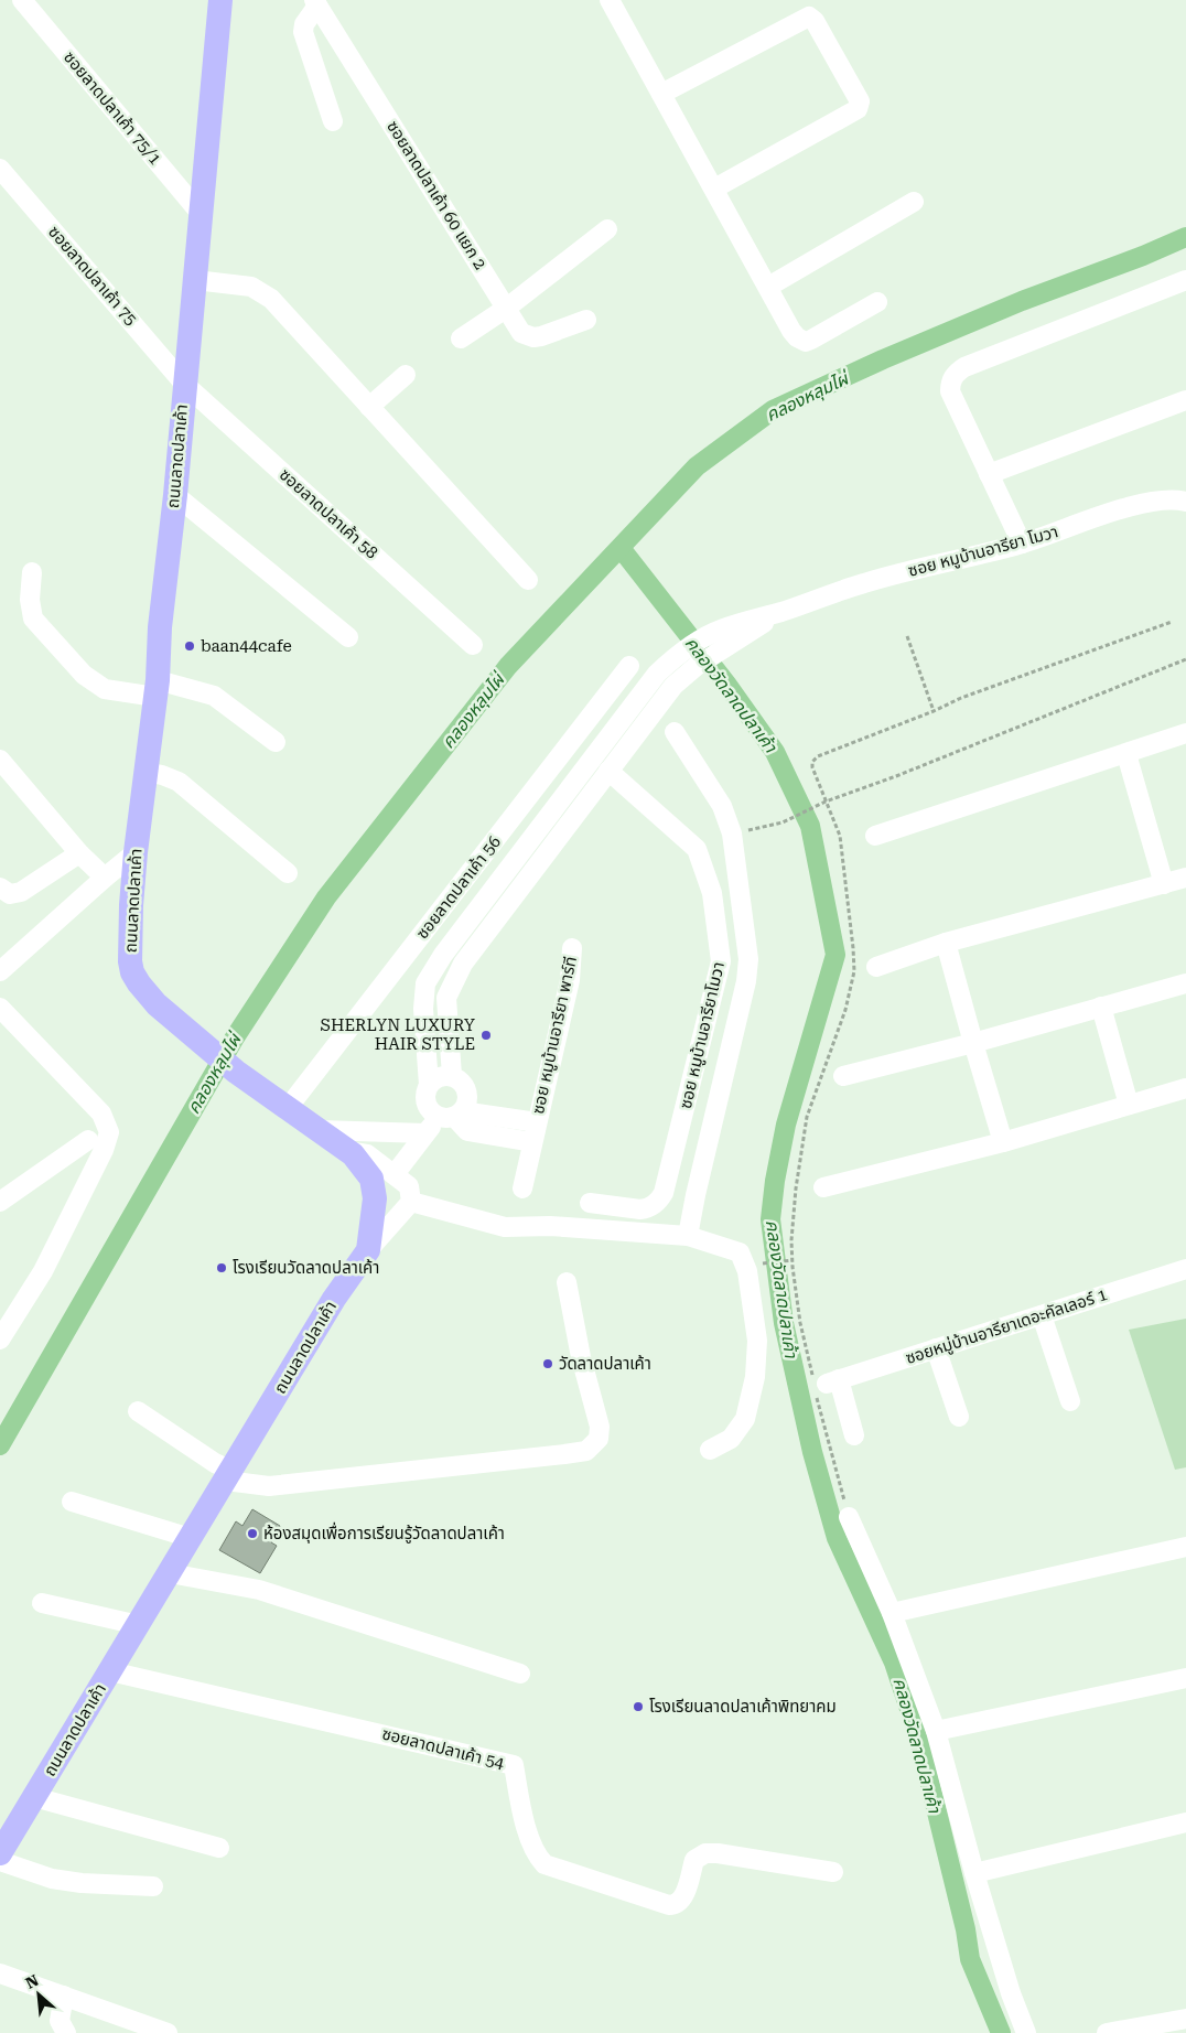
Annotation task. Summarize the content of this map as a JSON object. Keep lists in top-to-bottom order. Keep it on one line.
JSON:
{"streets":{"main road":["ถนนลาดปลาเค้า"],"street":["ซอยลาดปลาเค้า 75/1","ซอยลาดปลาเค้า 60 แยก 2","ซอยลาดปลาเค้า 75","ซอยลาดปลาเค้า 58","ซอย หมูบ้านอารียา โมวา","ซอยลาดปลาเค้า 56","ซอย หมูบ้านอารียา พาร์ที","ซอย หมูบ้านอารียาโมวา","ซอยหมู่บ้านอารียาเดอะคัลเลอร์ 1","ซอยลาดปลาเค้า 54"]},"crossings":[["ซอยลาดปลาเค้า 75/1","ถนนลาดปลาเค้า"],["ซอยลาดปลาเค้า 75","ถนนลาดปลาเค้า"],["ซอยลาดปลาเค้า 75","ซอยลาดปลาเค้า 58"],["ถนนลาดปลาเค้า","ซอยลาดปลาเค้า 58"],["ถนนลาดปลาเค้า","ซอยลาดปลาเค้า 56"],["ถนนลาดปลาเค้า","ซอยลาดปลาเค้า 54"]],"water":["คลองหลุมไผ่","คลองวัดลาดปลาเค้า"],"places":["baan44cafe","SHERLYN LUXURY HAIR STYLE","โรงเรียนวัดลาดปลาเค้า","วัดลาดปลาเค้า","ห้องสมุดเพื่อการเรียนรู้วัดลาดปลาเค้า","โรงเรียนลาดปลาเค้าพิทยาคม"],"north":"top left"}
